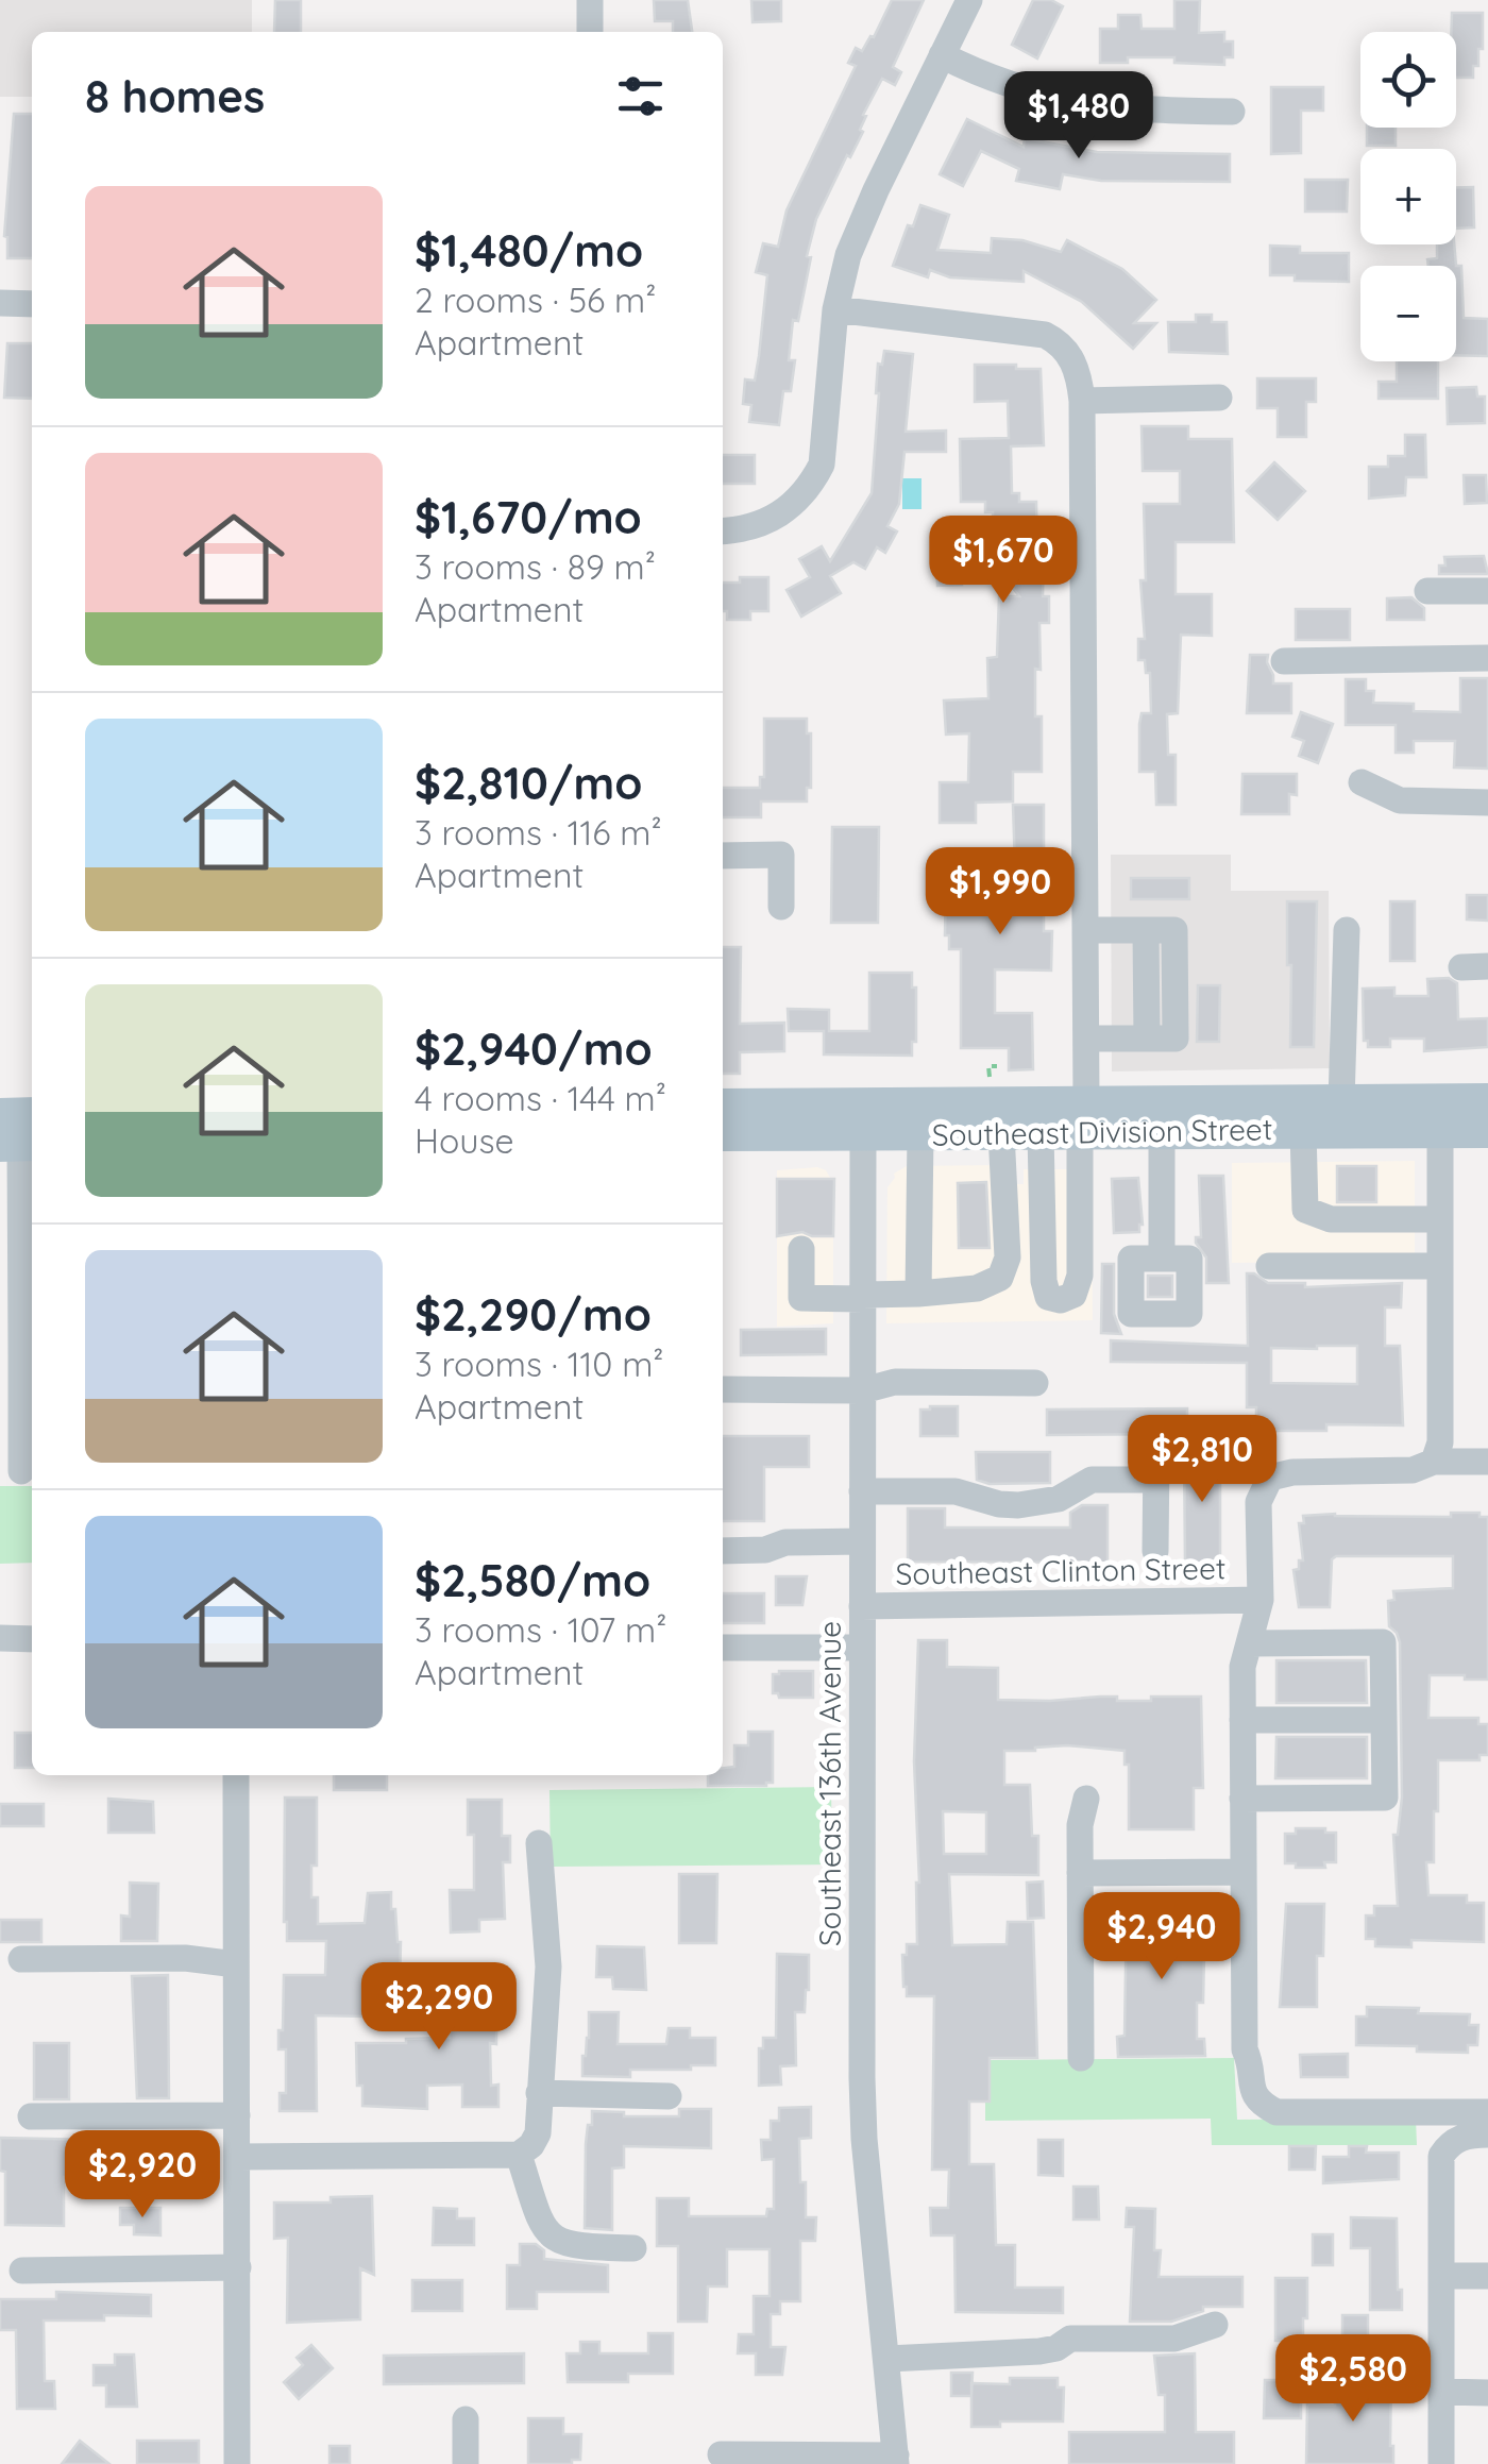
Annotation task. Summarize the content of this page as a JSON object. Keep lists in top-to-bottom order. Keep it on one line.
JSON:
{"streets":{"main road":["Southeast Division Street"],"street":["Southeast Clinton Street","Southeast 136th Avenue"]},"crossings":[["Southeast Division Street","Southeast 136th Avenue"],["Southeast Clinton Street","Southeast 136th Avenue"]],"page":{"map_buttons":["+","−"],"heading":"8 homes","price":["$1,480","$1,670","$1,990","$2,810","$2,940","$2,290","$2,920","$2,580"],"list":[{"name":"$1,480/mo","note":"2 rooms · 56 m² · Apartment"},{"name":"$1,670/mo","note":"3 rooms · 89 m² · Apartment"},{"name":"$2,810/mo","note":"3 rooms · 116 m² · Apartment"},{"name":"$2,940/mo","note":"4 rooms · 144 m² · House"},{"name":"$2,290/mo","note":"3 rooms · 110 m² · Apartment"},{"name":"$2,580/mo","note":"3 rooms · 107 m² · Apartment"}]}}
